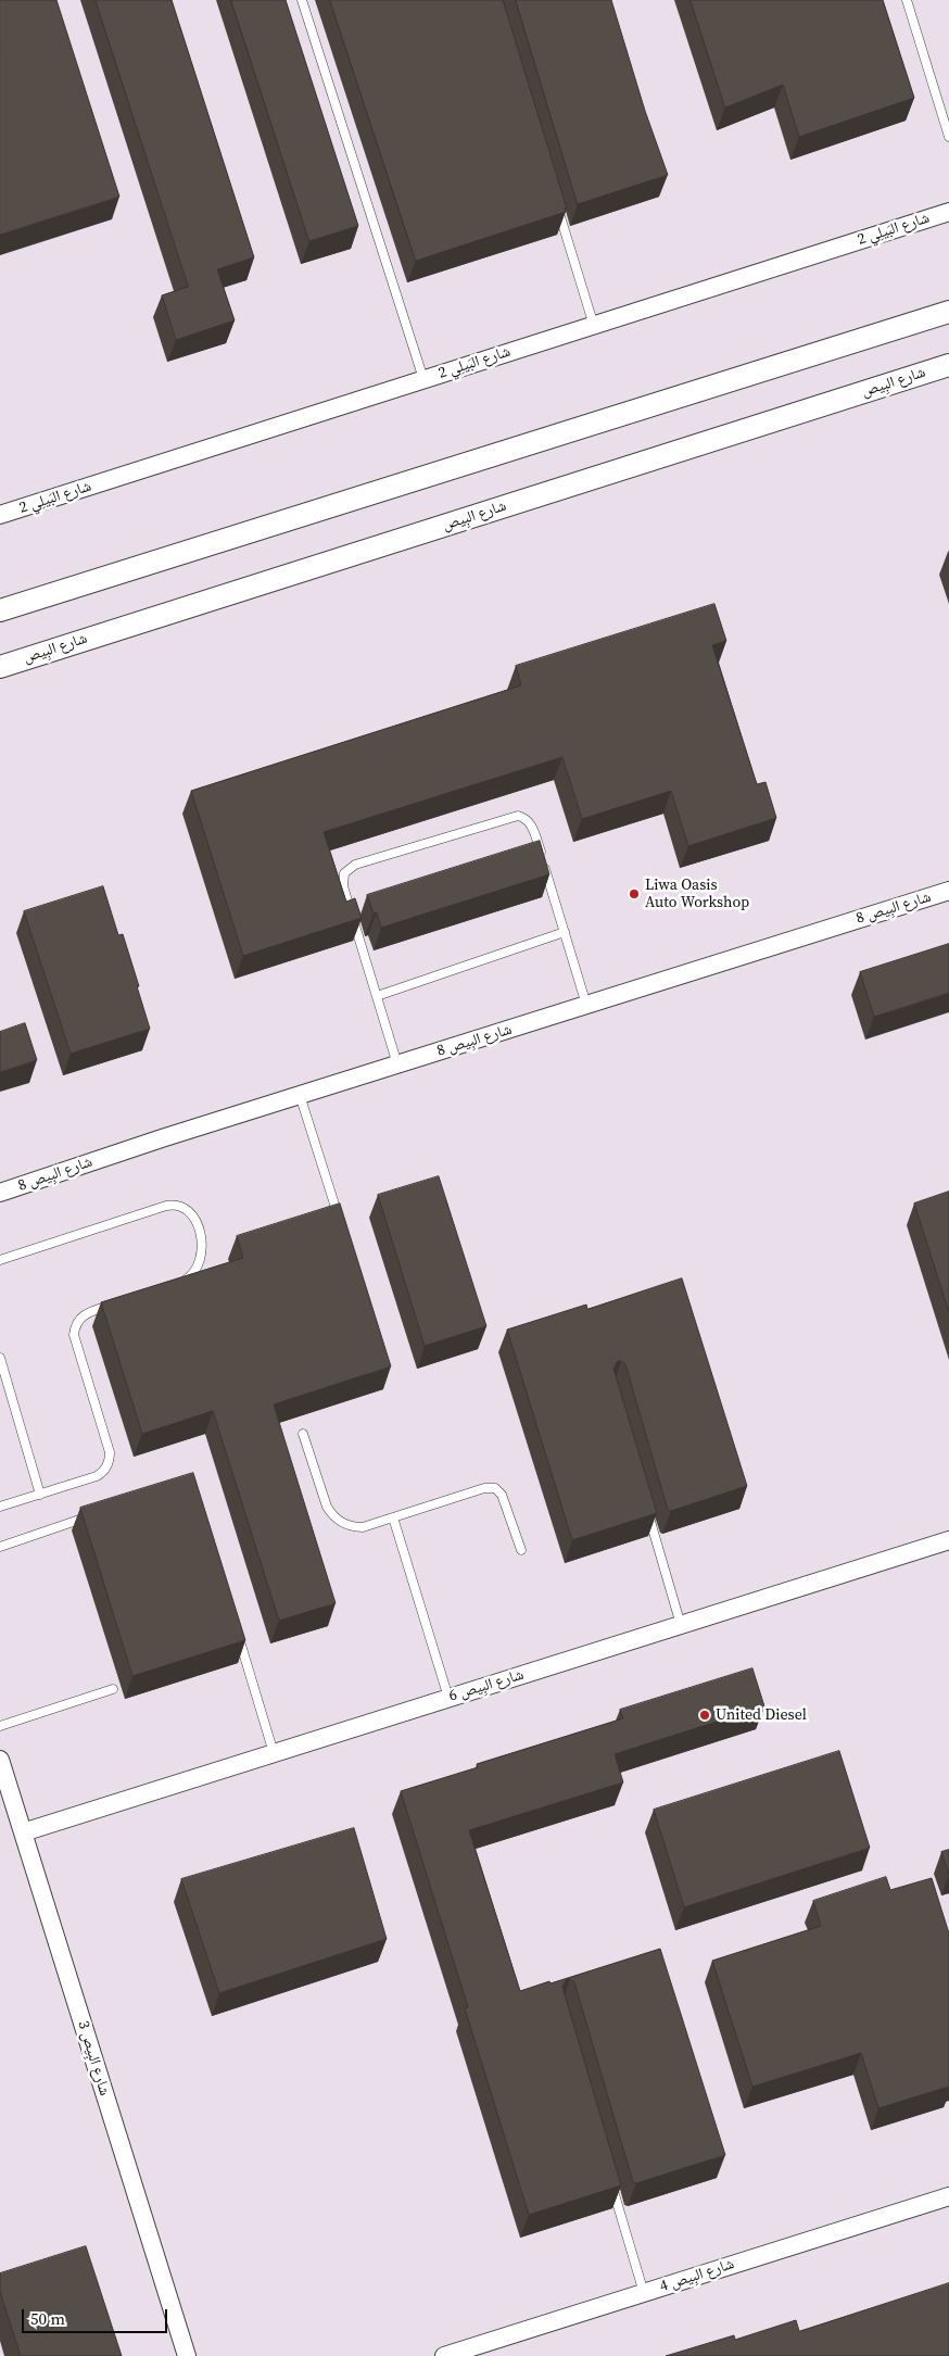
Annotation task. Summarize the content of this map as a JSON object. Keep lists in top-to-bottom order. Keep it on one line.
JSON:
{"streets":{"street":["شارع البَيلِي 2","شارع البِيص","شارع البِيص 8","شارع البِيص 6","شارع البِيص 3","شارع البِيص 4"]},"crossings":[["شارع البِيص 6","شارع البِيص 3"]],"places":["Liwa Oasis Auto Workshop","United Diesel"],"scale_bar":"50 m"}
